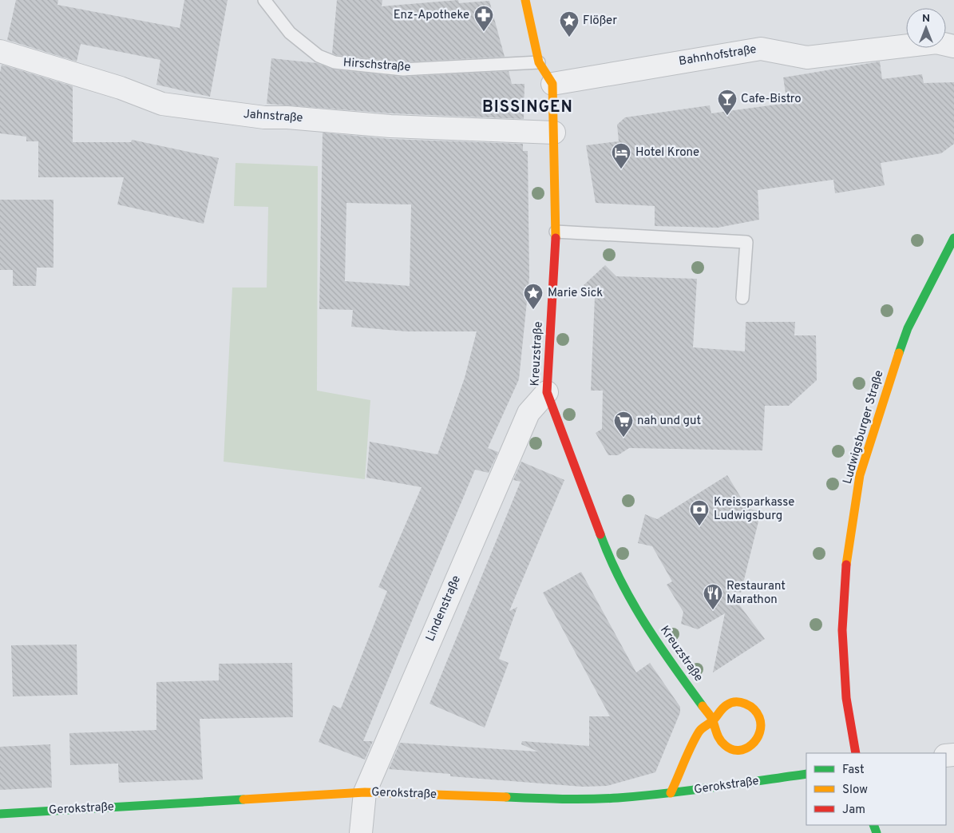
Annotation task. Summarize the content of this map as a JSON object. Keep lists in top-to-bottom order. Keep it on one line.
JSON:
{"streets":{"street":["Bahnhofstraße","Jahnstraße","Kreuzstraße","Ludwigsburger Straße","Lindenstraße","Gerokstraße"],"lane":["Hirschstraße"]},"crossings":[["Bahnhofstraße","Kreuzstraße"],["Jahnstraße","Kreuzstraße"],["Kreuzstraße","Lindenstraße"],["Kreuzstraße","Gerokstraße"],["Lindenstraße","Gerokstraße"]],"districts":["BISSINGEN"],"places":{"pharmacy":["Enz-Apotheke"],"place":["Flößer","Marie Sick"],"bar":["Cafe-Bistro"],"hotel":["Hotel Krone"],"supermarket":["nah und gut"],"bank":["Kreissparkasse Ludwigsburg"],"restaurant":["Restaurant Marathon"]},"legend":["Fast","Slow","Jam"],"north":"top"}
